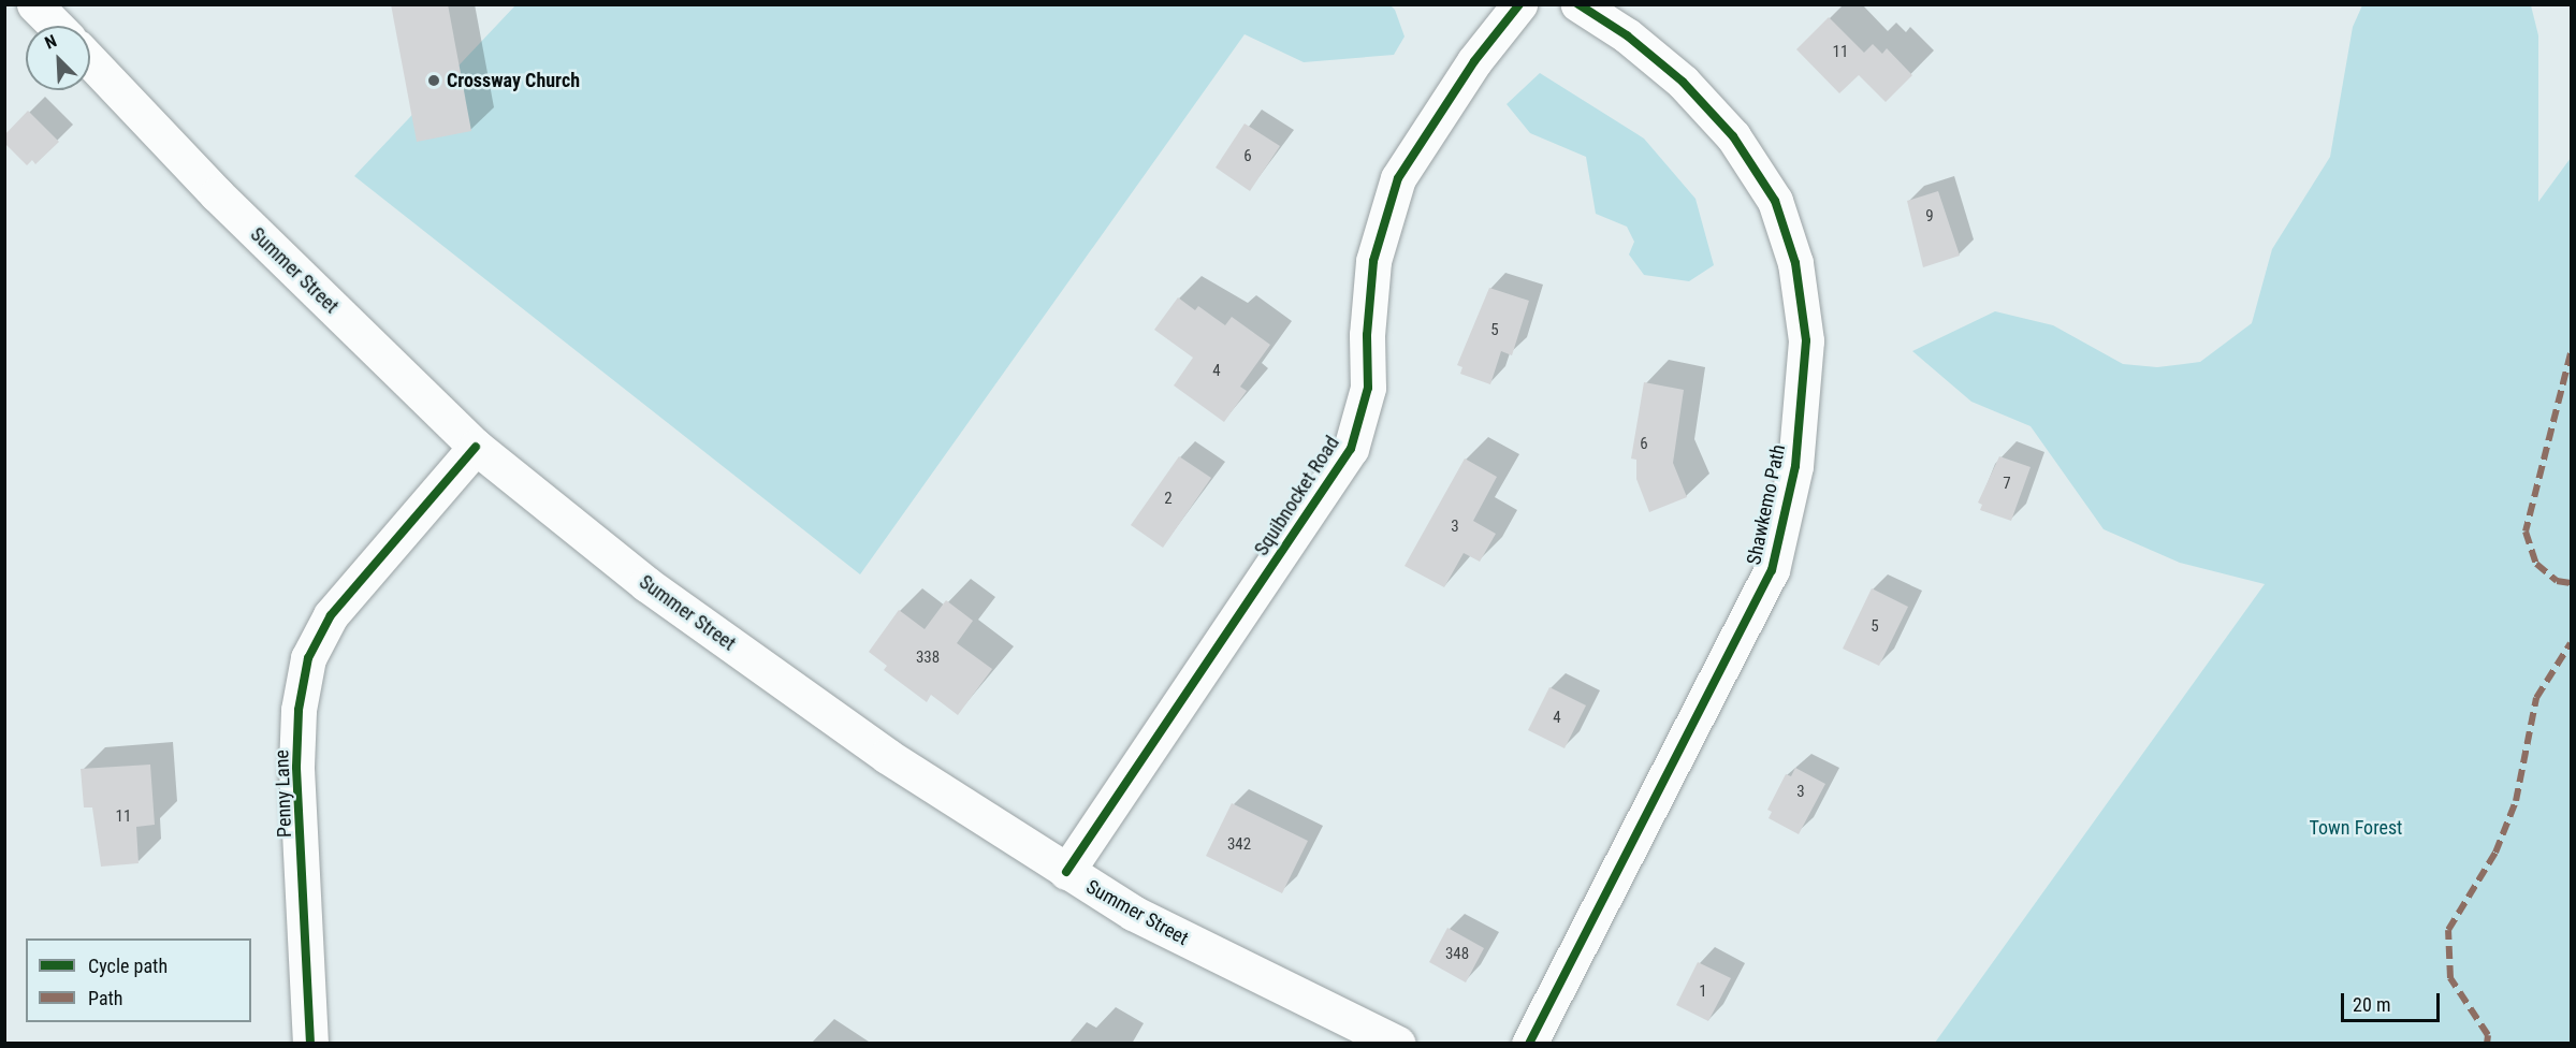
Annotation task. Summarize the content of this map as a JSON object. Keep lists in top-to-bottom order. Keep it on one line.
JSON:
{"streets":{"street":["Summer Street","Squibnocket Road","Shawkemo Path","Penny Lane"]},"crossings":[["Summer Street","Squibnocket Road"],["Summer Street","Penny Lane"]],"parks":["Town Forest"],"places":["Crossway Church"],"house_numbers":["11","6","9","5","4","6","7","2","3","5","338","4","3","11","342","348","1"],"legend":["Cycle path","Path"],"scale_bar":"20 m","north":"top left"}
